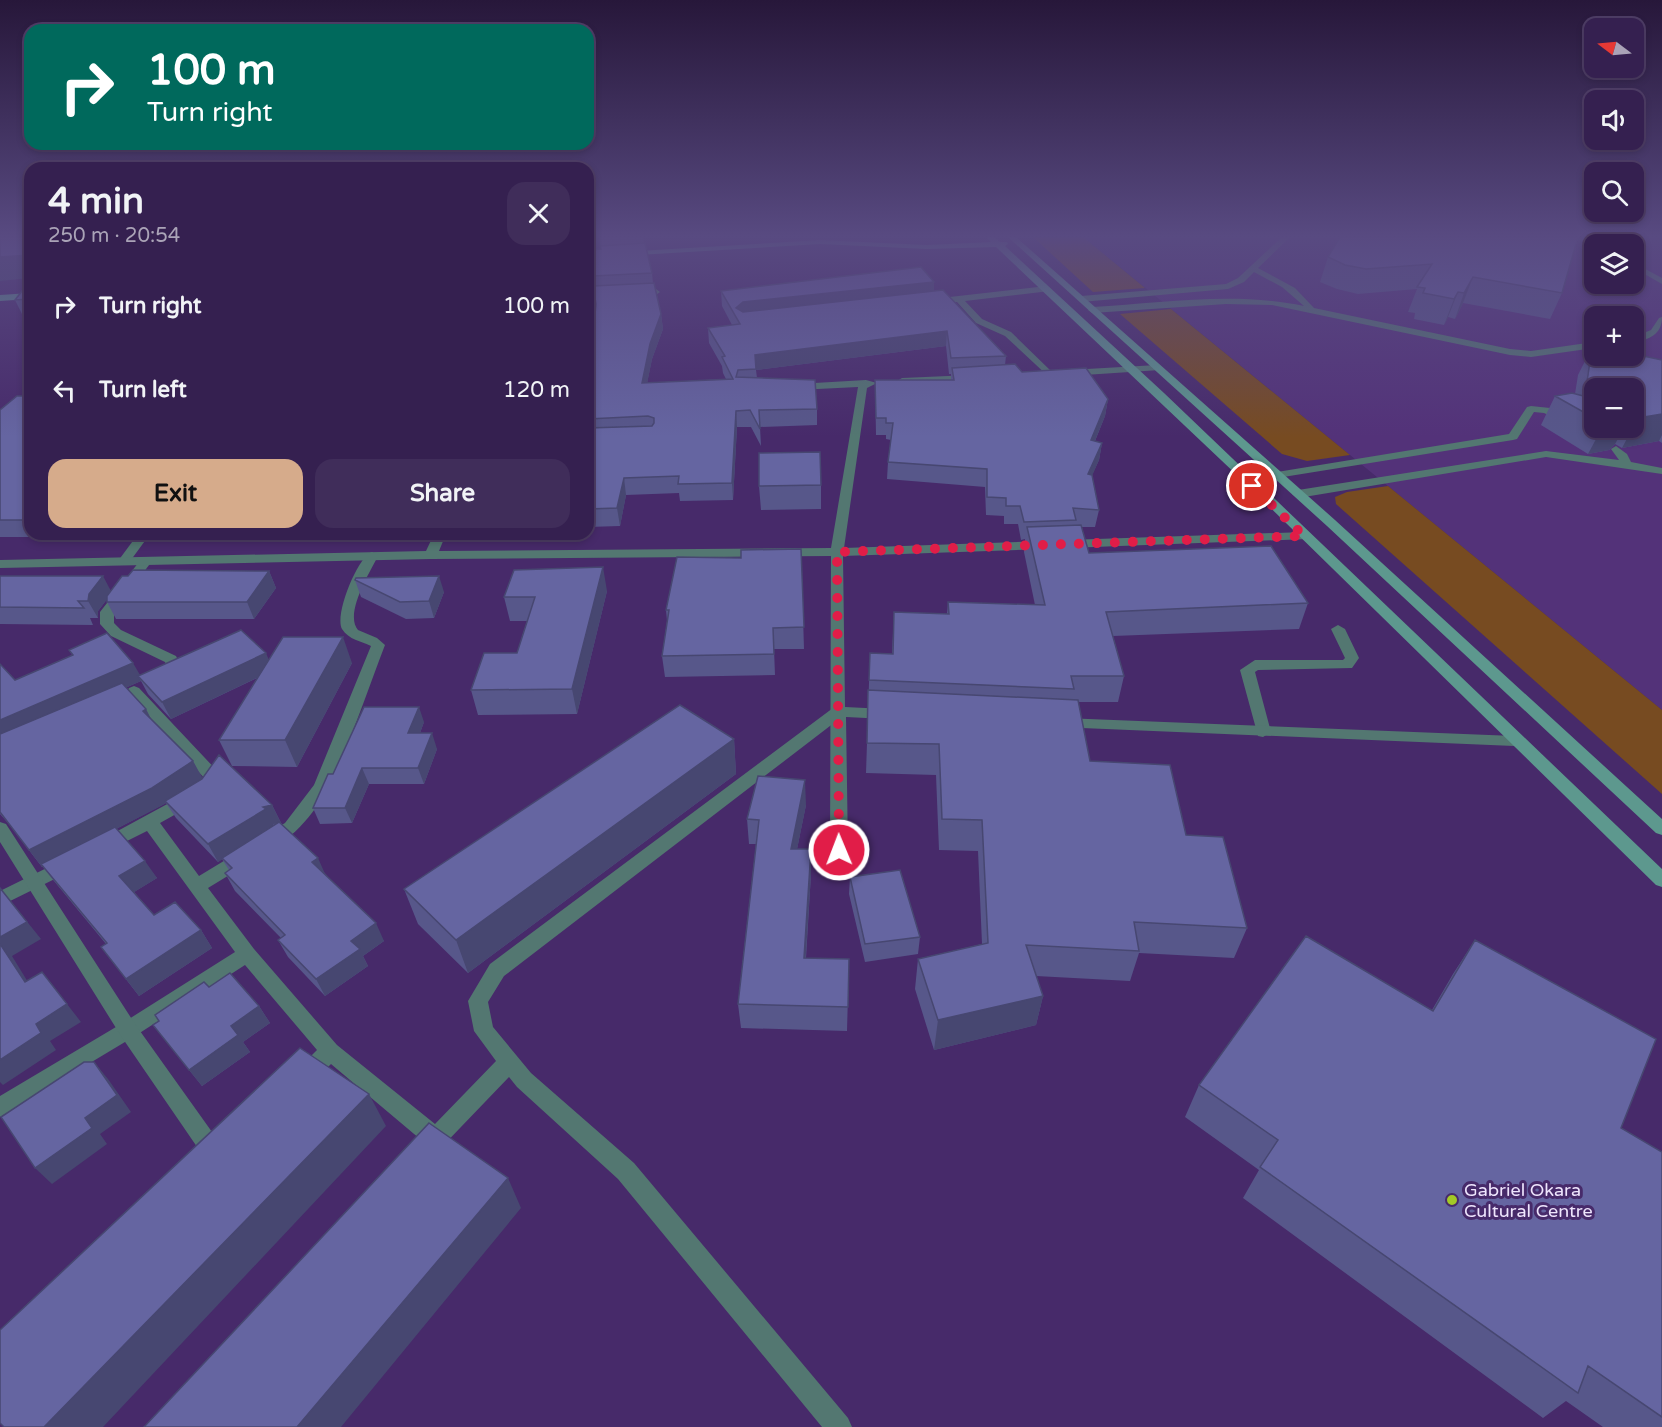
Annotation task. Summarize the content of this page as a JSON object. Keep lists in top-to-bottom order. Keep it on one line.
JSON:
{"places":["Gabriel Okara Cultural Centre"],"north":"left","page":{"map_buttons":["+","−"],"turn":["100 m","Turn right"],"heading":["4 min","250 m · 20:54"],"list":[{"name":"Turn right","value":"100 m"},{"name":"Turn left","value":"120 m"}],"buttons":["Exit","Share"]}}
